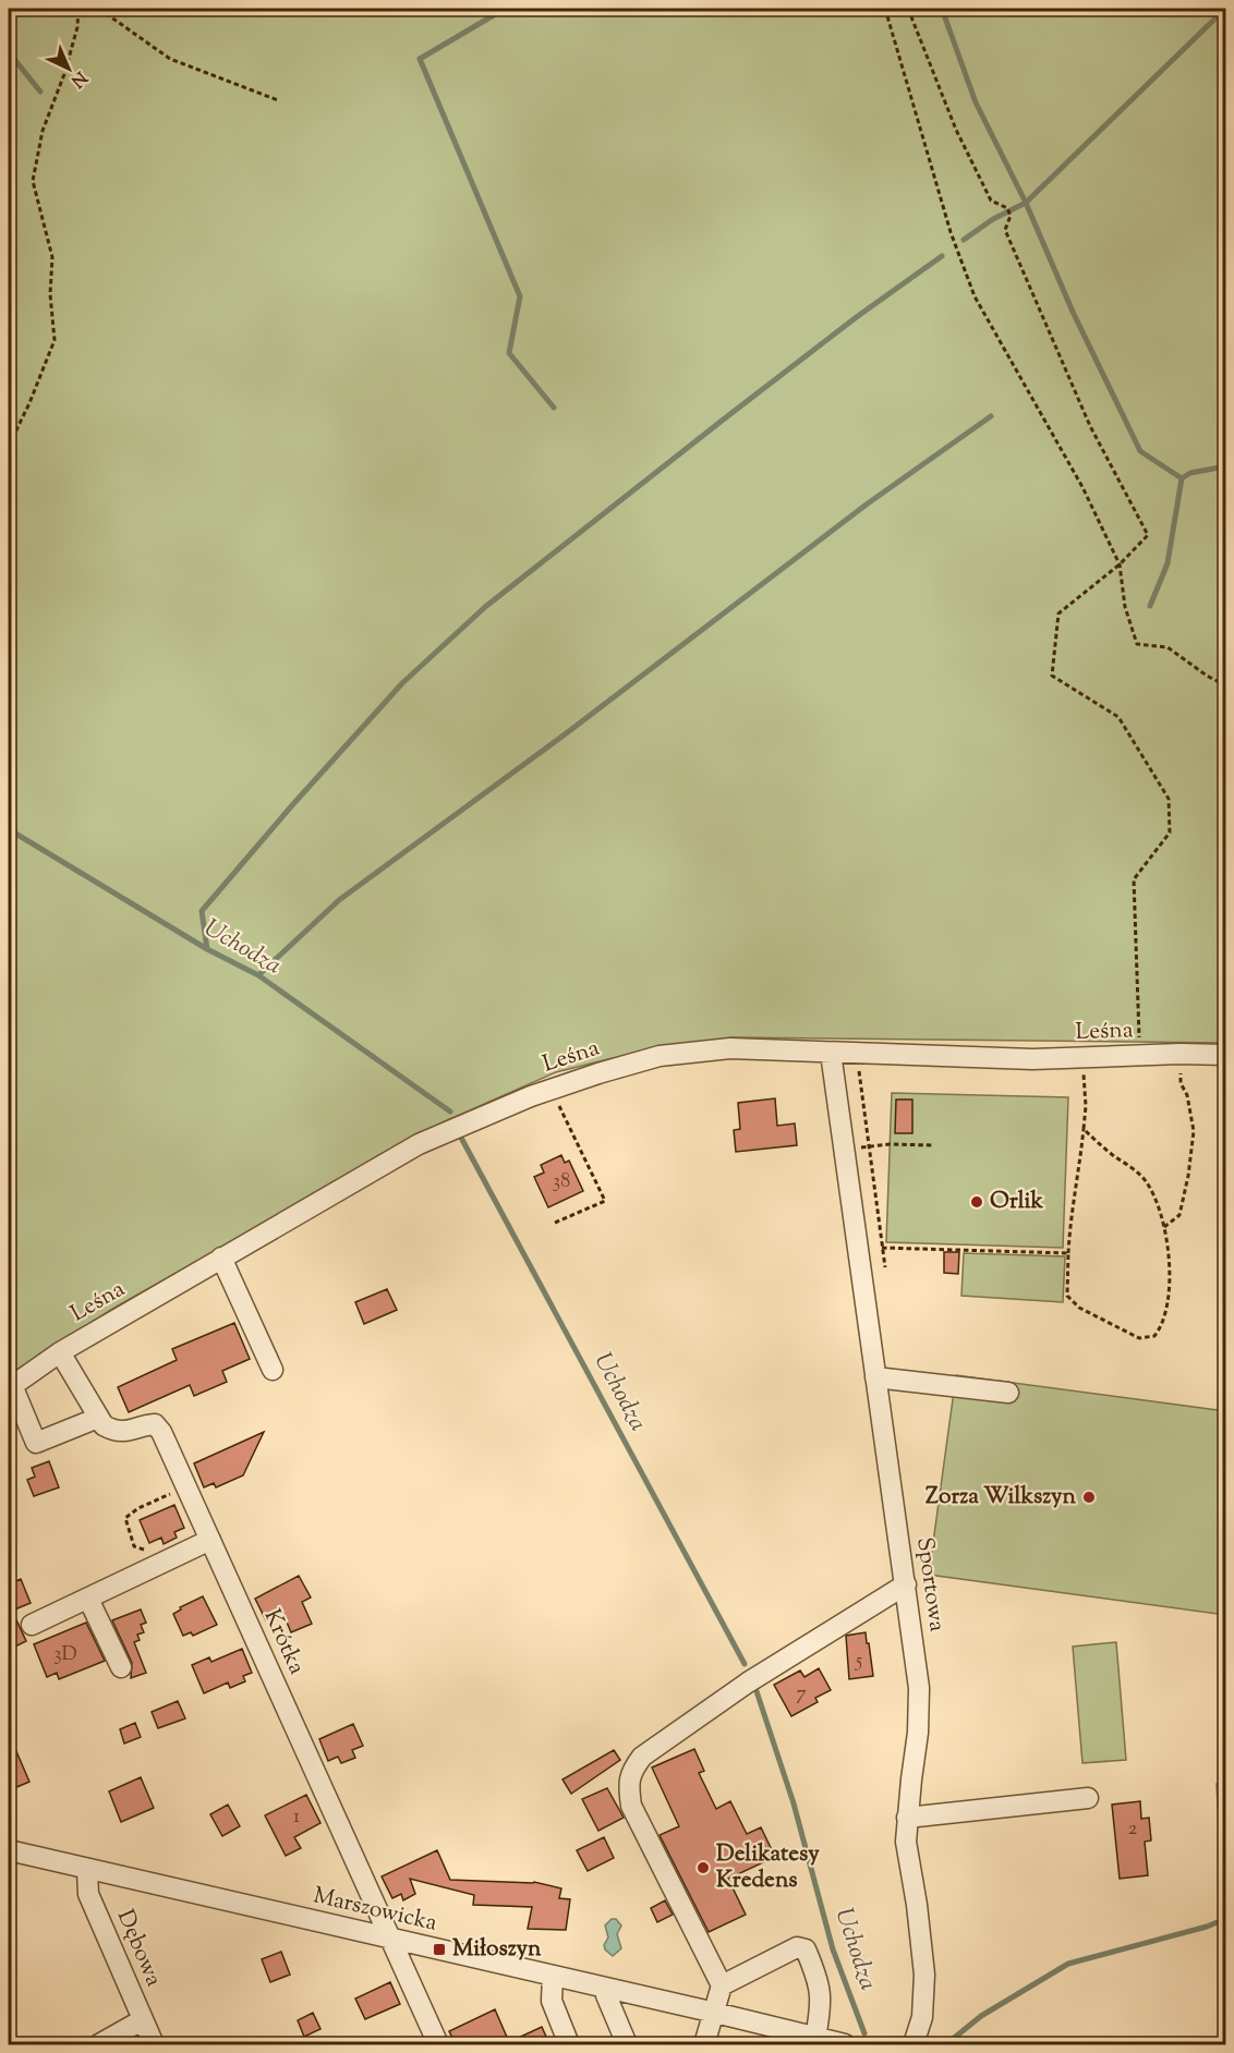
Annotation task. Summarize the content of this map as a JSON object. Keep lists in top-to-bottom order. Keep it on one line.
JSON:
{"streets":{"street":["Leśna","Sportowa","Krótka","Marszowicka","Dębowa"]},"crossings":[["Leśna","Sportowa"],["Krótka","Marszowicka"],["Marszowicka","Dębowa"]],"water":["Uchodza"],"places":{"other":["Orlik","Zorza Wilkszyn","Delikatesy Kredens"],"transit":["Miłoszyn"]},"house_numbers":["38","3D","5","7","1","2"],"north":"bottom right"}
